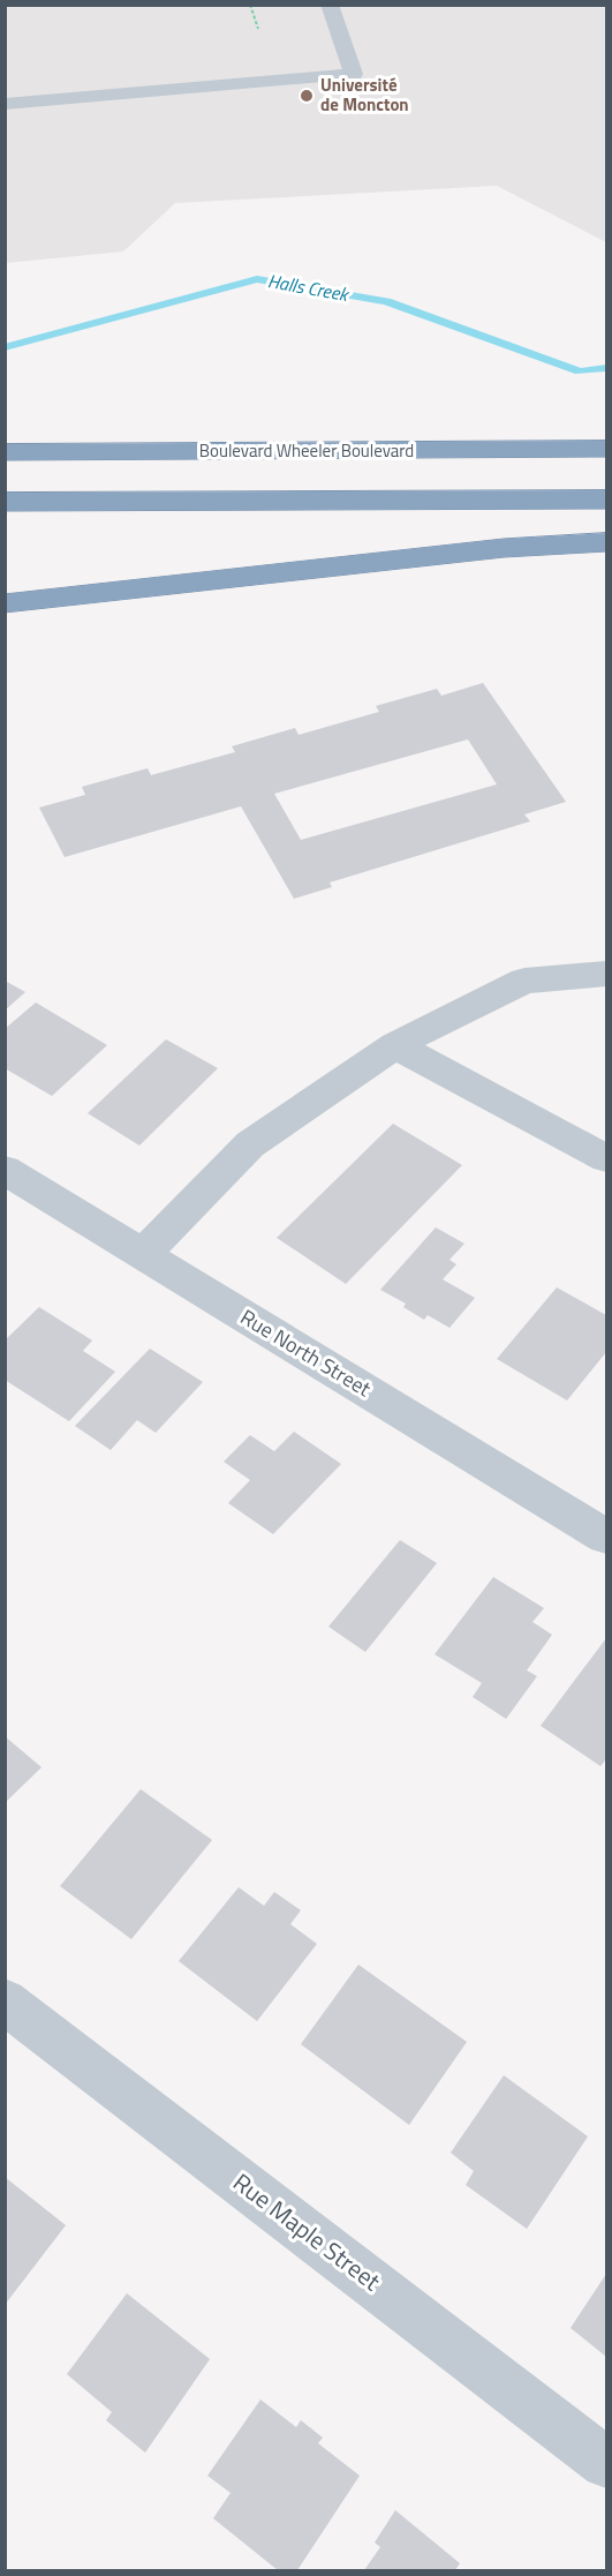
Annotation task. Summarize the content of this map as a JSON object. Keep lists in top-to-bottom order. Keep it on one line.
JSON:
{"streets":{"highway":["Boulevard Wheeler Boulevard"],"street":["Rue North Street","Rue Maple Street"]},"water":["Halls Creek"],"places":["Université de Moncton"]}
